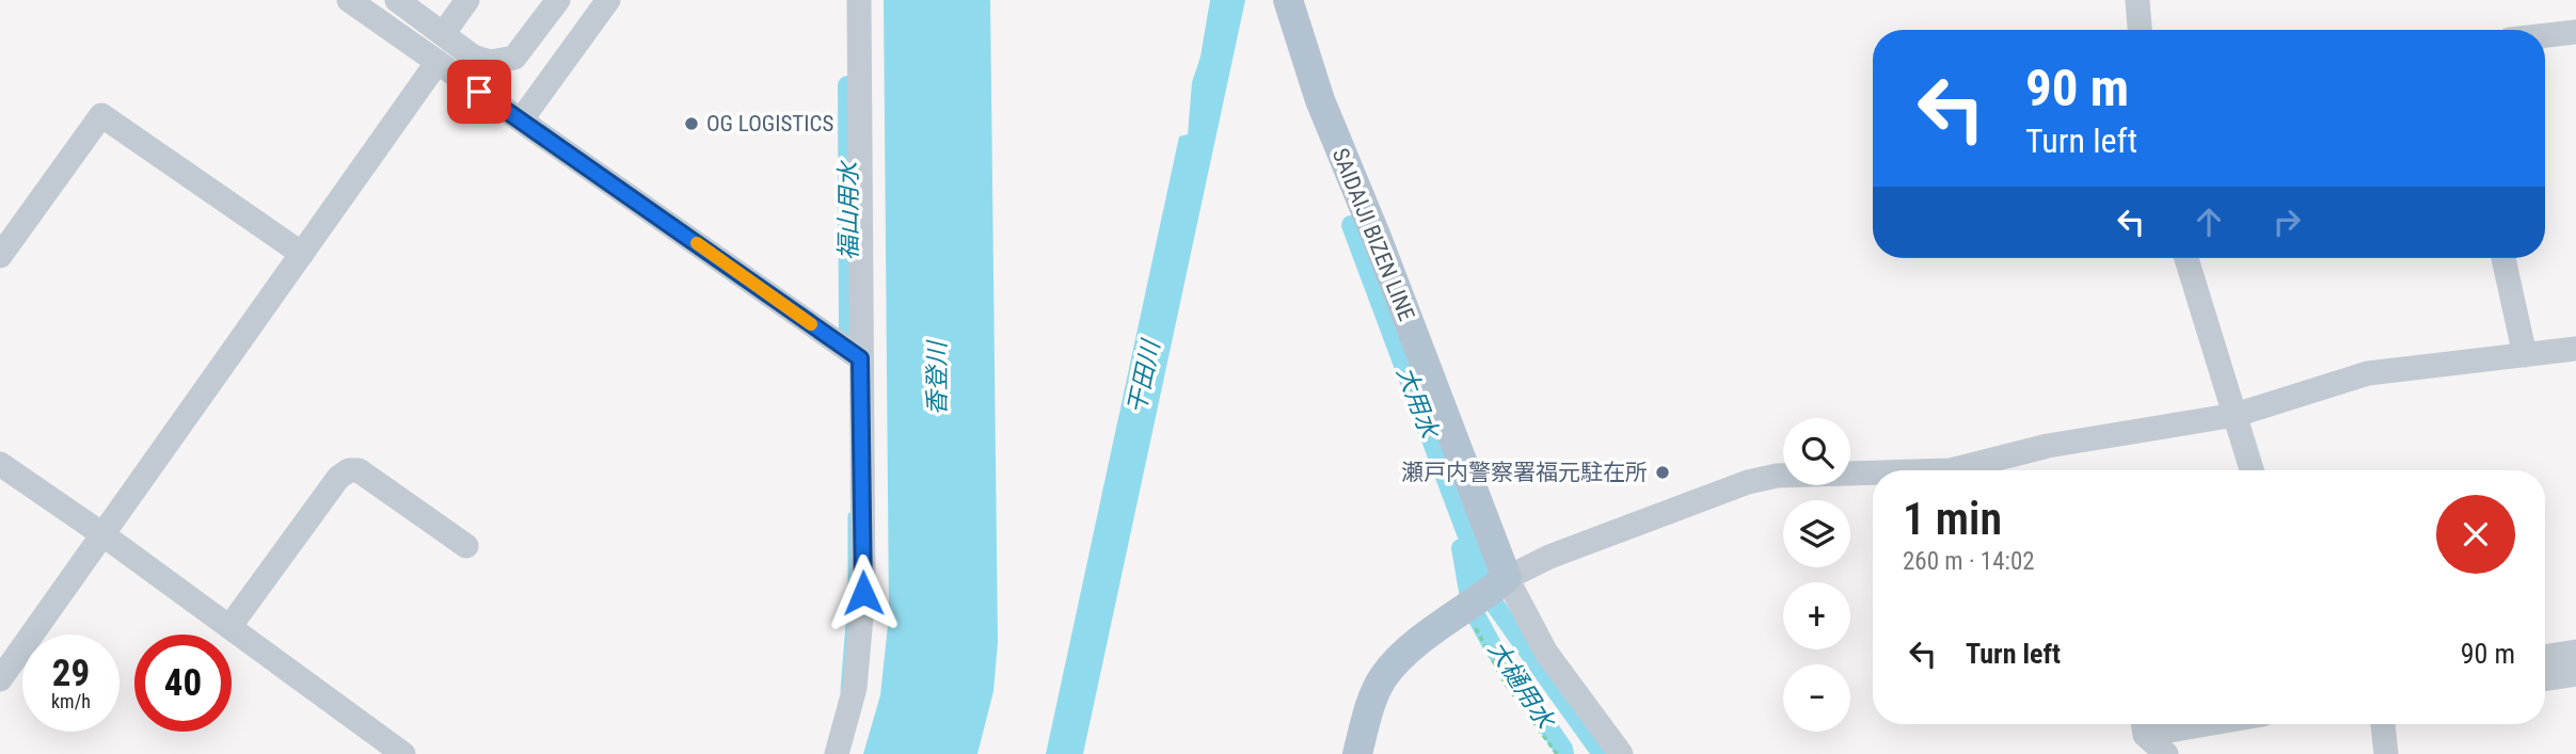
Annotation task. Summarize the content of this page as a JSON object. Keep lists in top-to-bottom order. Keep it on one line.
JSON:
{"streets":{"main road":["SAIDAIJI BIZEN LINE"]},"water":["福山用水","干田川","香登川","大用水","大樋用水"],"places":["OG LOGISTICS","瀬戸内警察署福元駐在所"],"page":{"turn":["90 m","Turn left"],"map_buttons":["+","−"],"heading":["1 min","260 m · 14:02"],"list":[{"name":"Turn left","value":"90 m"}],"speed":"29 km/h","limit":"40"}}
